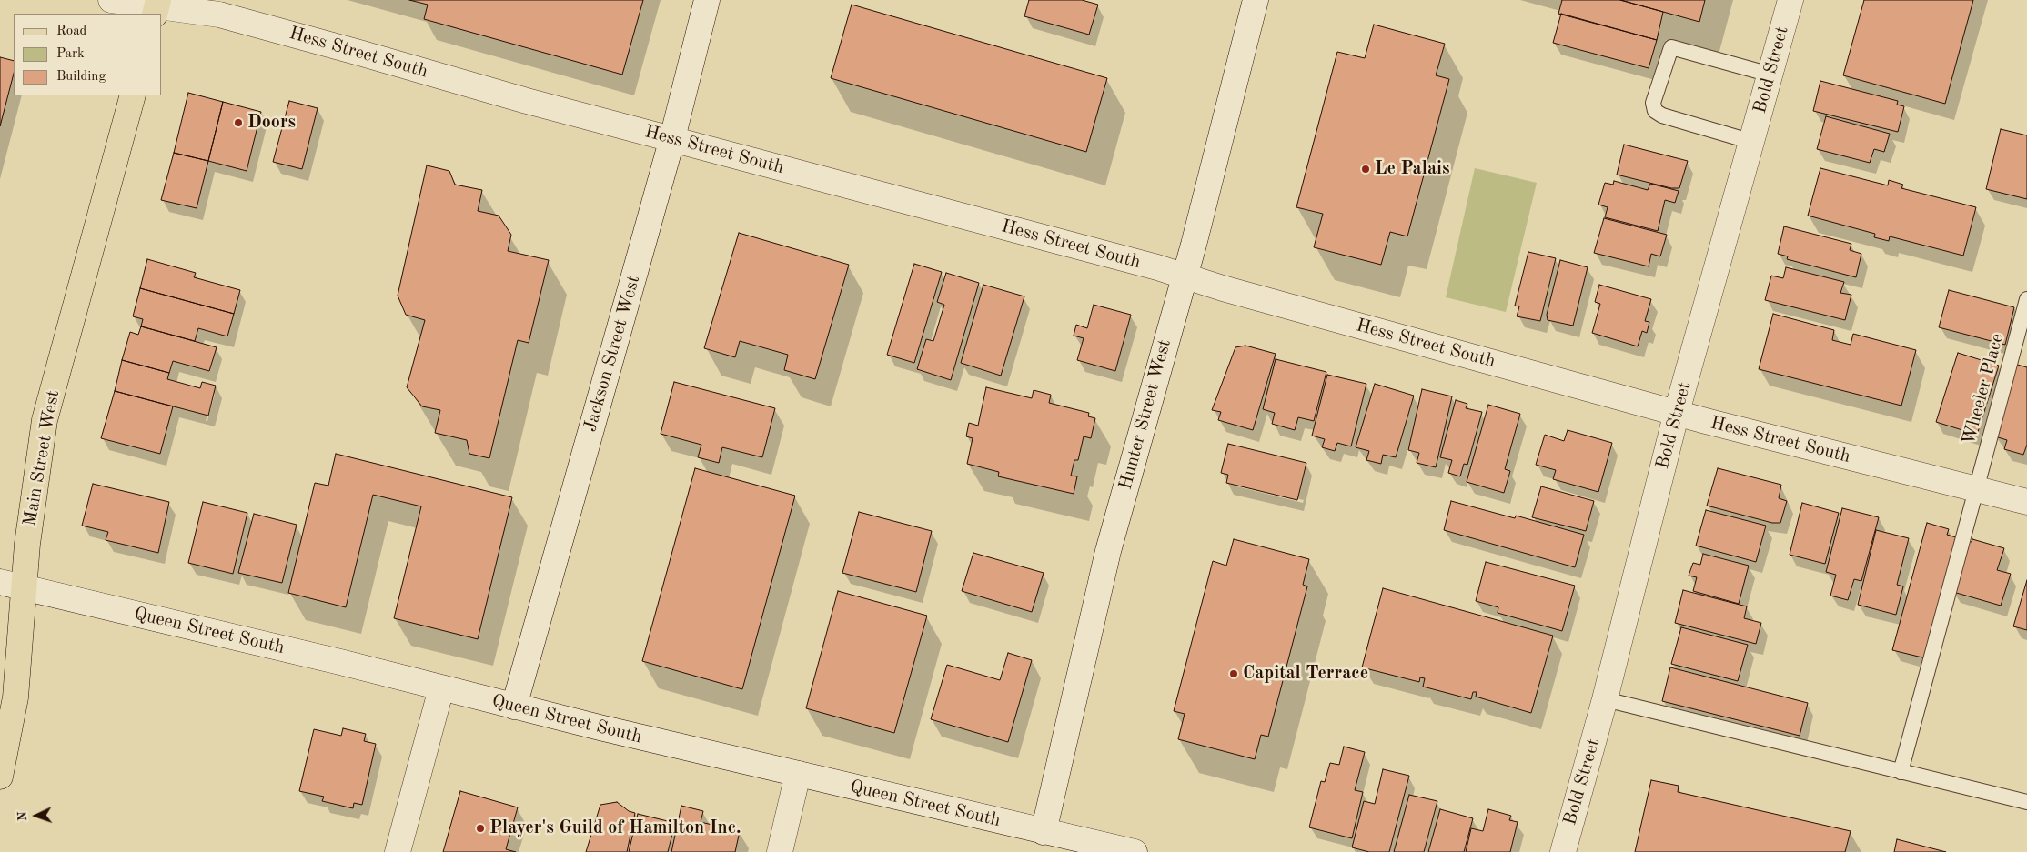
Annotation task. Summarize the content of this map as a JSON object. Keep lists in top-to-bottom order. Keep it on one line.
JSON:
{"streets":{"main road":["Main Street West"],"street":["Hess Street South","Bold Street","Jackson Street West","Hunter Street West","Queen Street South"],"lane":["Wheeler Place"]},"crossings":[["Hess Street South","Bold Street"],["Hess Street South","Jackson Street West"],["Hess Street South","Wheeler Place"],["Hess Street South","Hunter Street West"],["Jackson Street West","Queen Street South"],["Hunter Street West","Queen Street South"],["Main Street West","Queen Street South"]],"places":["Doors","Le Palais","Capital Terrace","Player's Guild of Hamilton Inc."],"legend":["Road","Park","Building"],"north":"left"}
